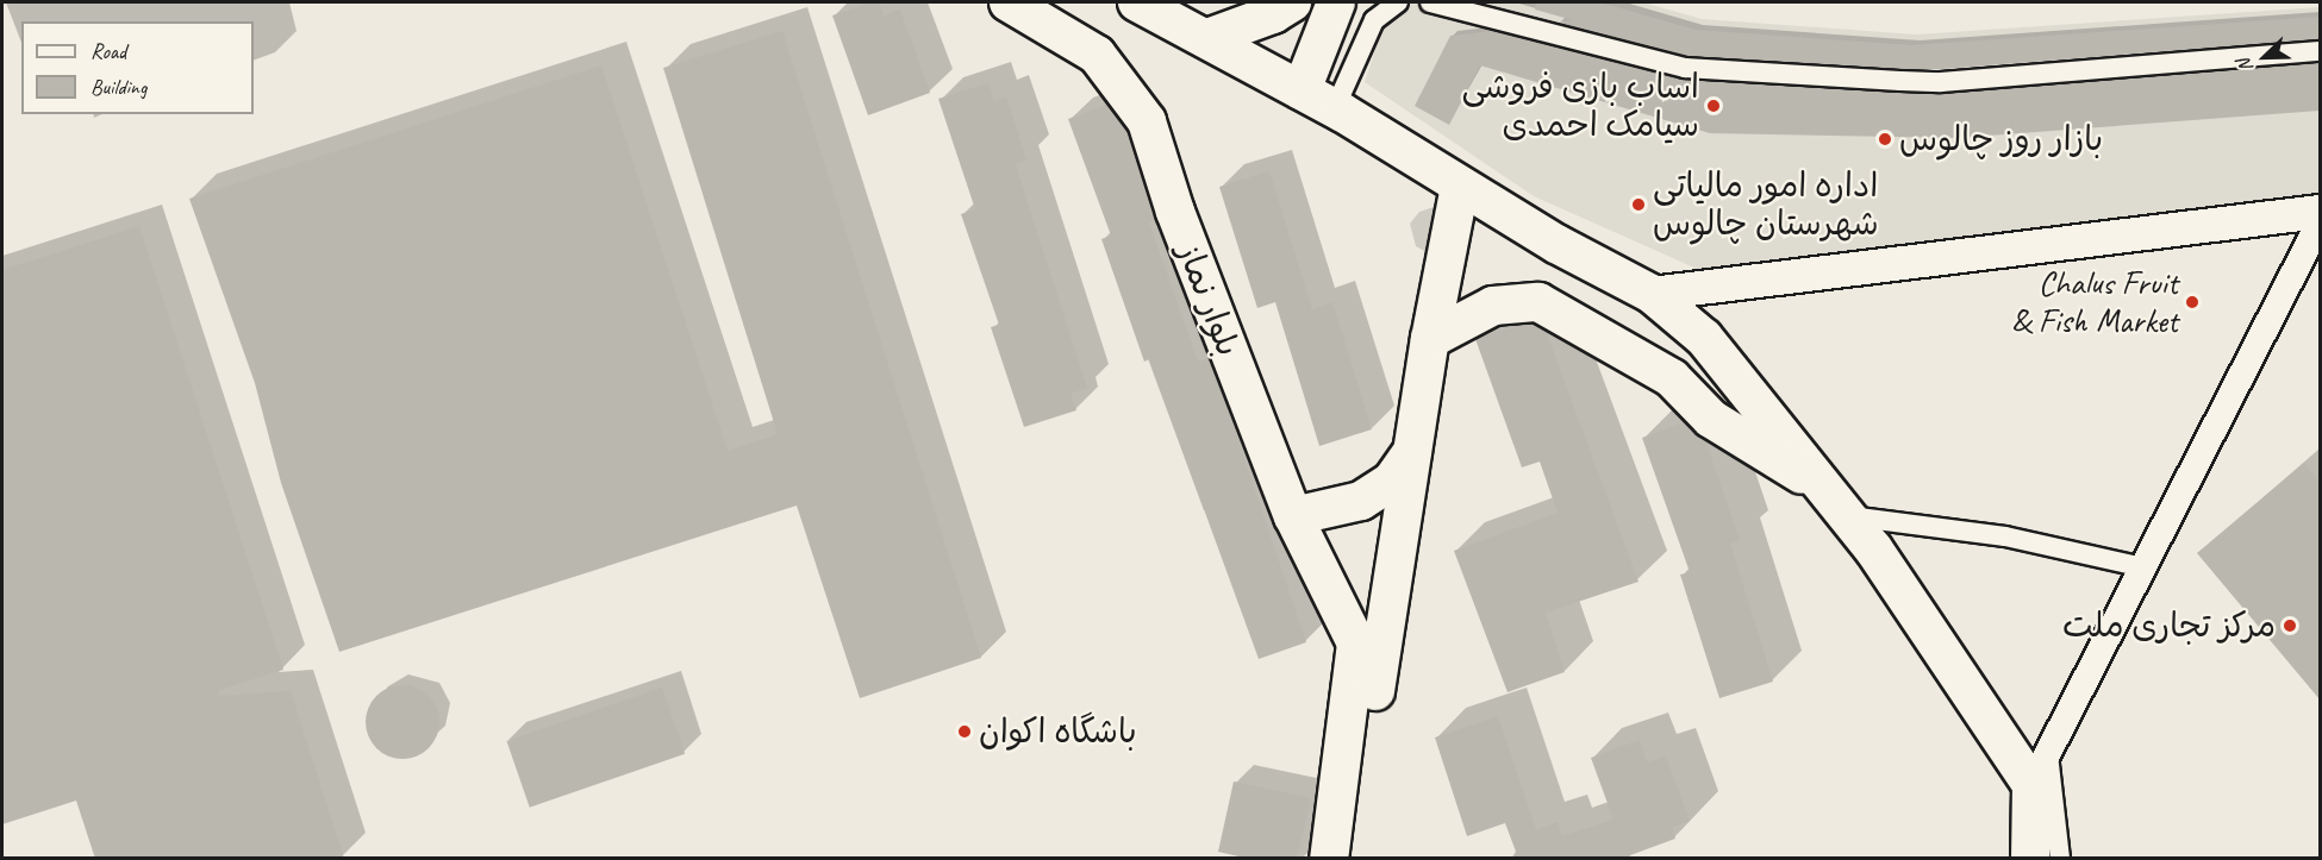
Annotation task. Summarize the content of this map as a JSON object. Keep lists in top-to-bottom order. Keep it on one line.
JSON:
{"streets":{"main road":["بلوار نماز"]},"places":["اساب بازی فروشی سیامک احمدی","بازار روز چالوس","اداره امور مالیاتی شهرستان چالوس","Chalus Fruit & Fish Market","مرکز تجاری ملت","باشگاه اکوان"],"legend":["Road","Building"],"north":"bottom left"}
